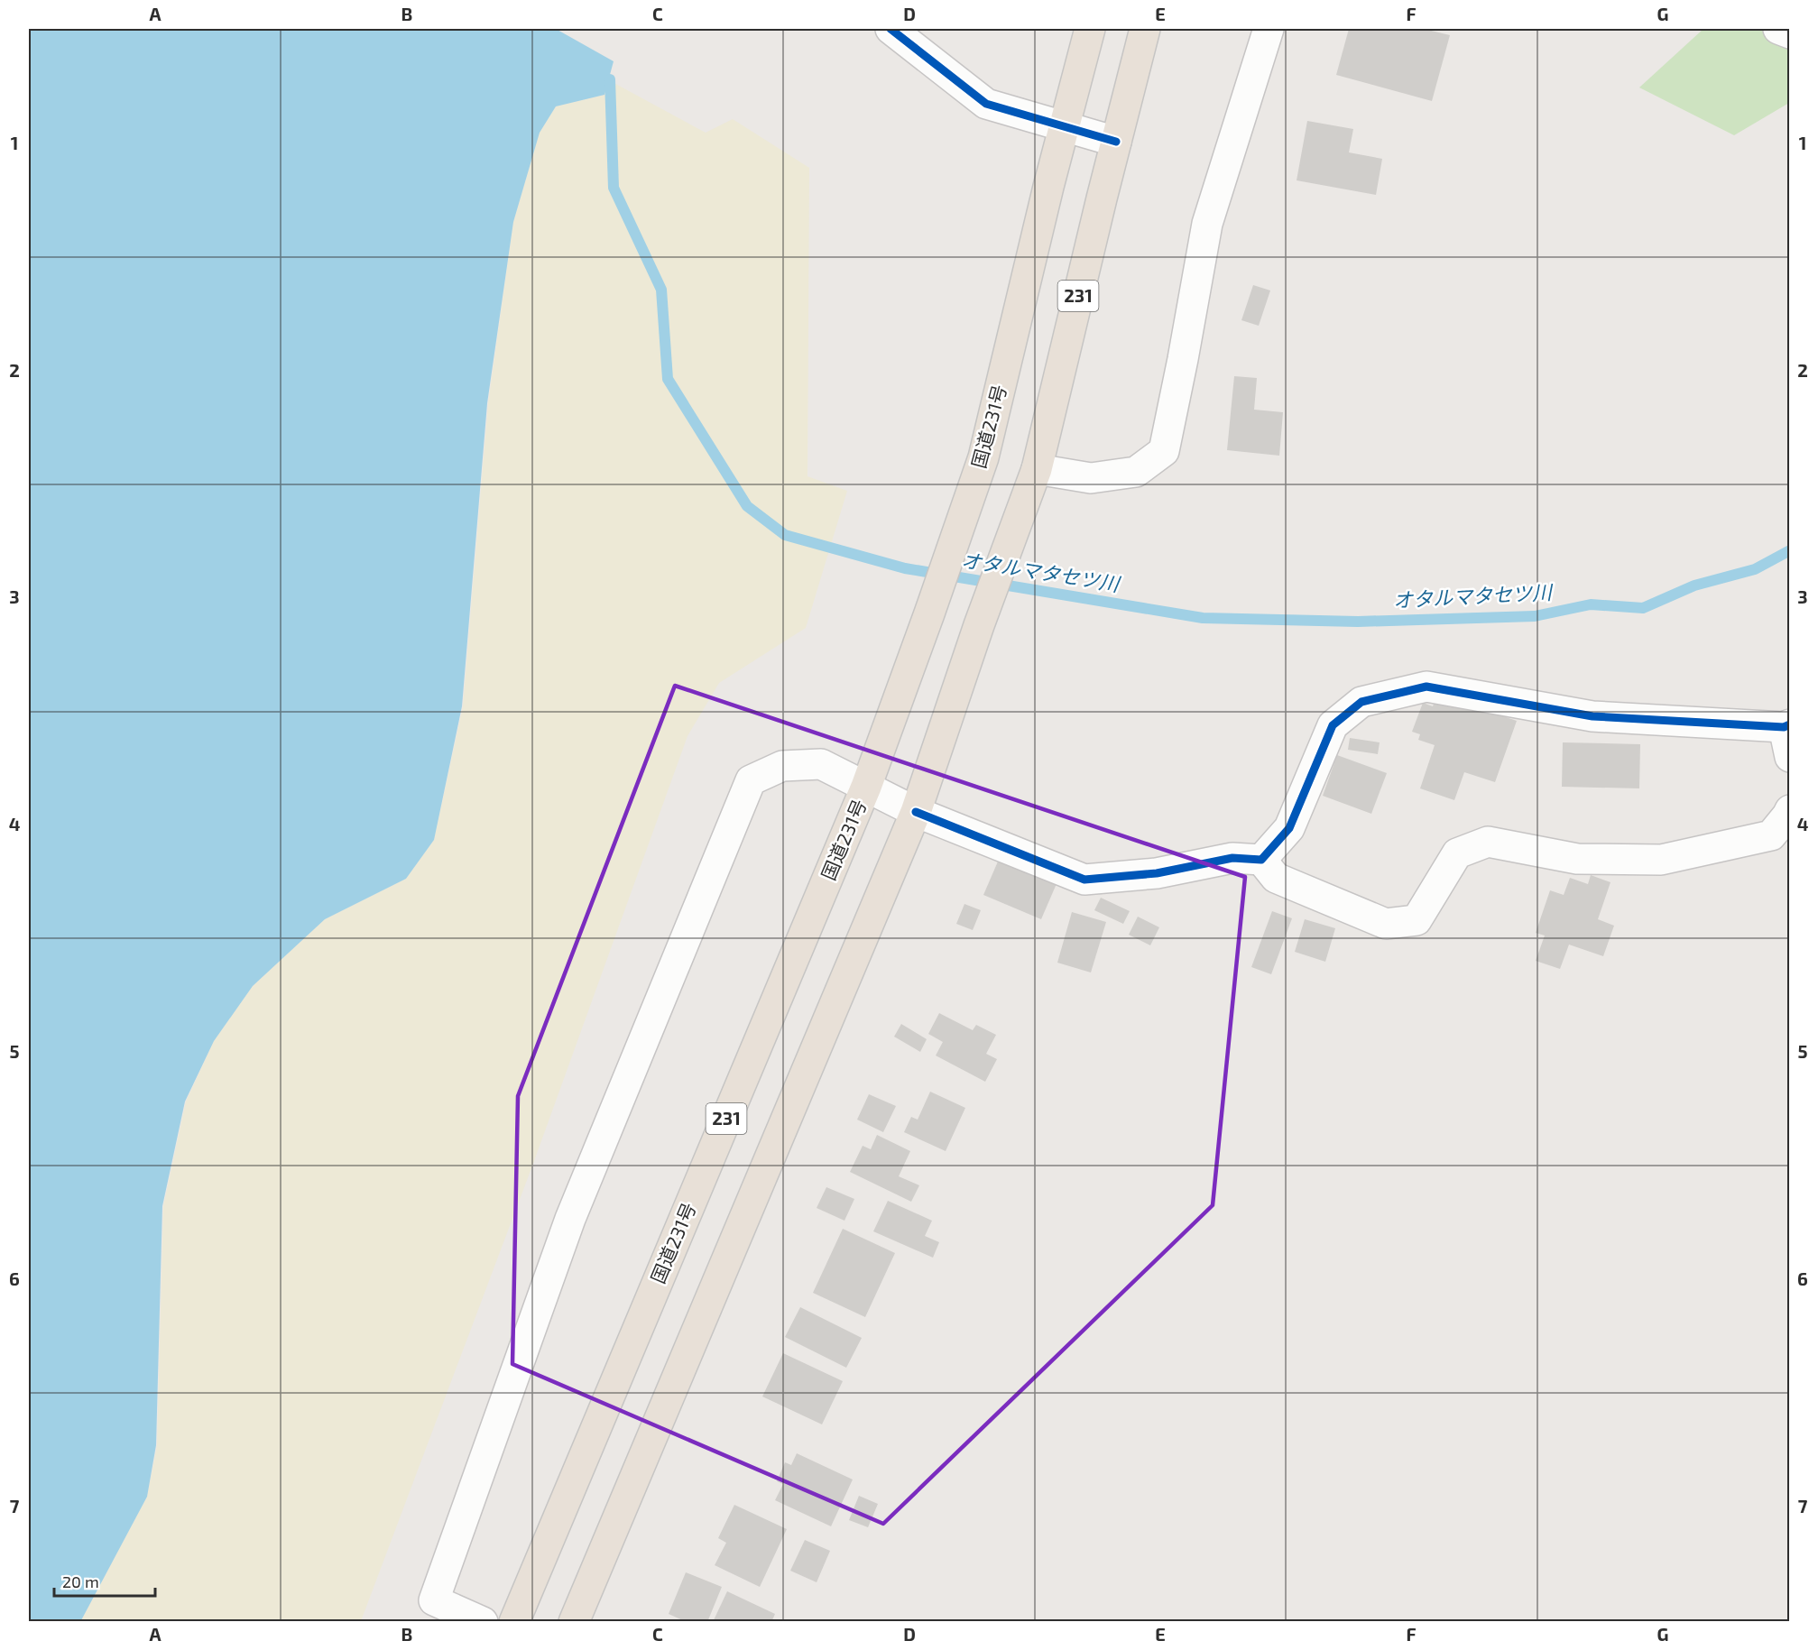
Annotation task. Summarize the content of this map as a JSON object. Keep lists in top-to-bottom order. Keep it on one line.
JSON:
{"streets":{"highway":["231","国道231号"]},"water":["オタルマタセツ川"],"scale_bar":"20 m","grid":{"columns":["A","B","C","D","E","F","G"],"rows":["1","2","3","4","5","6","7"]}}
